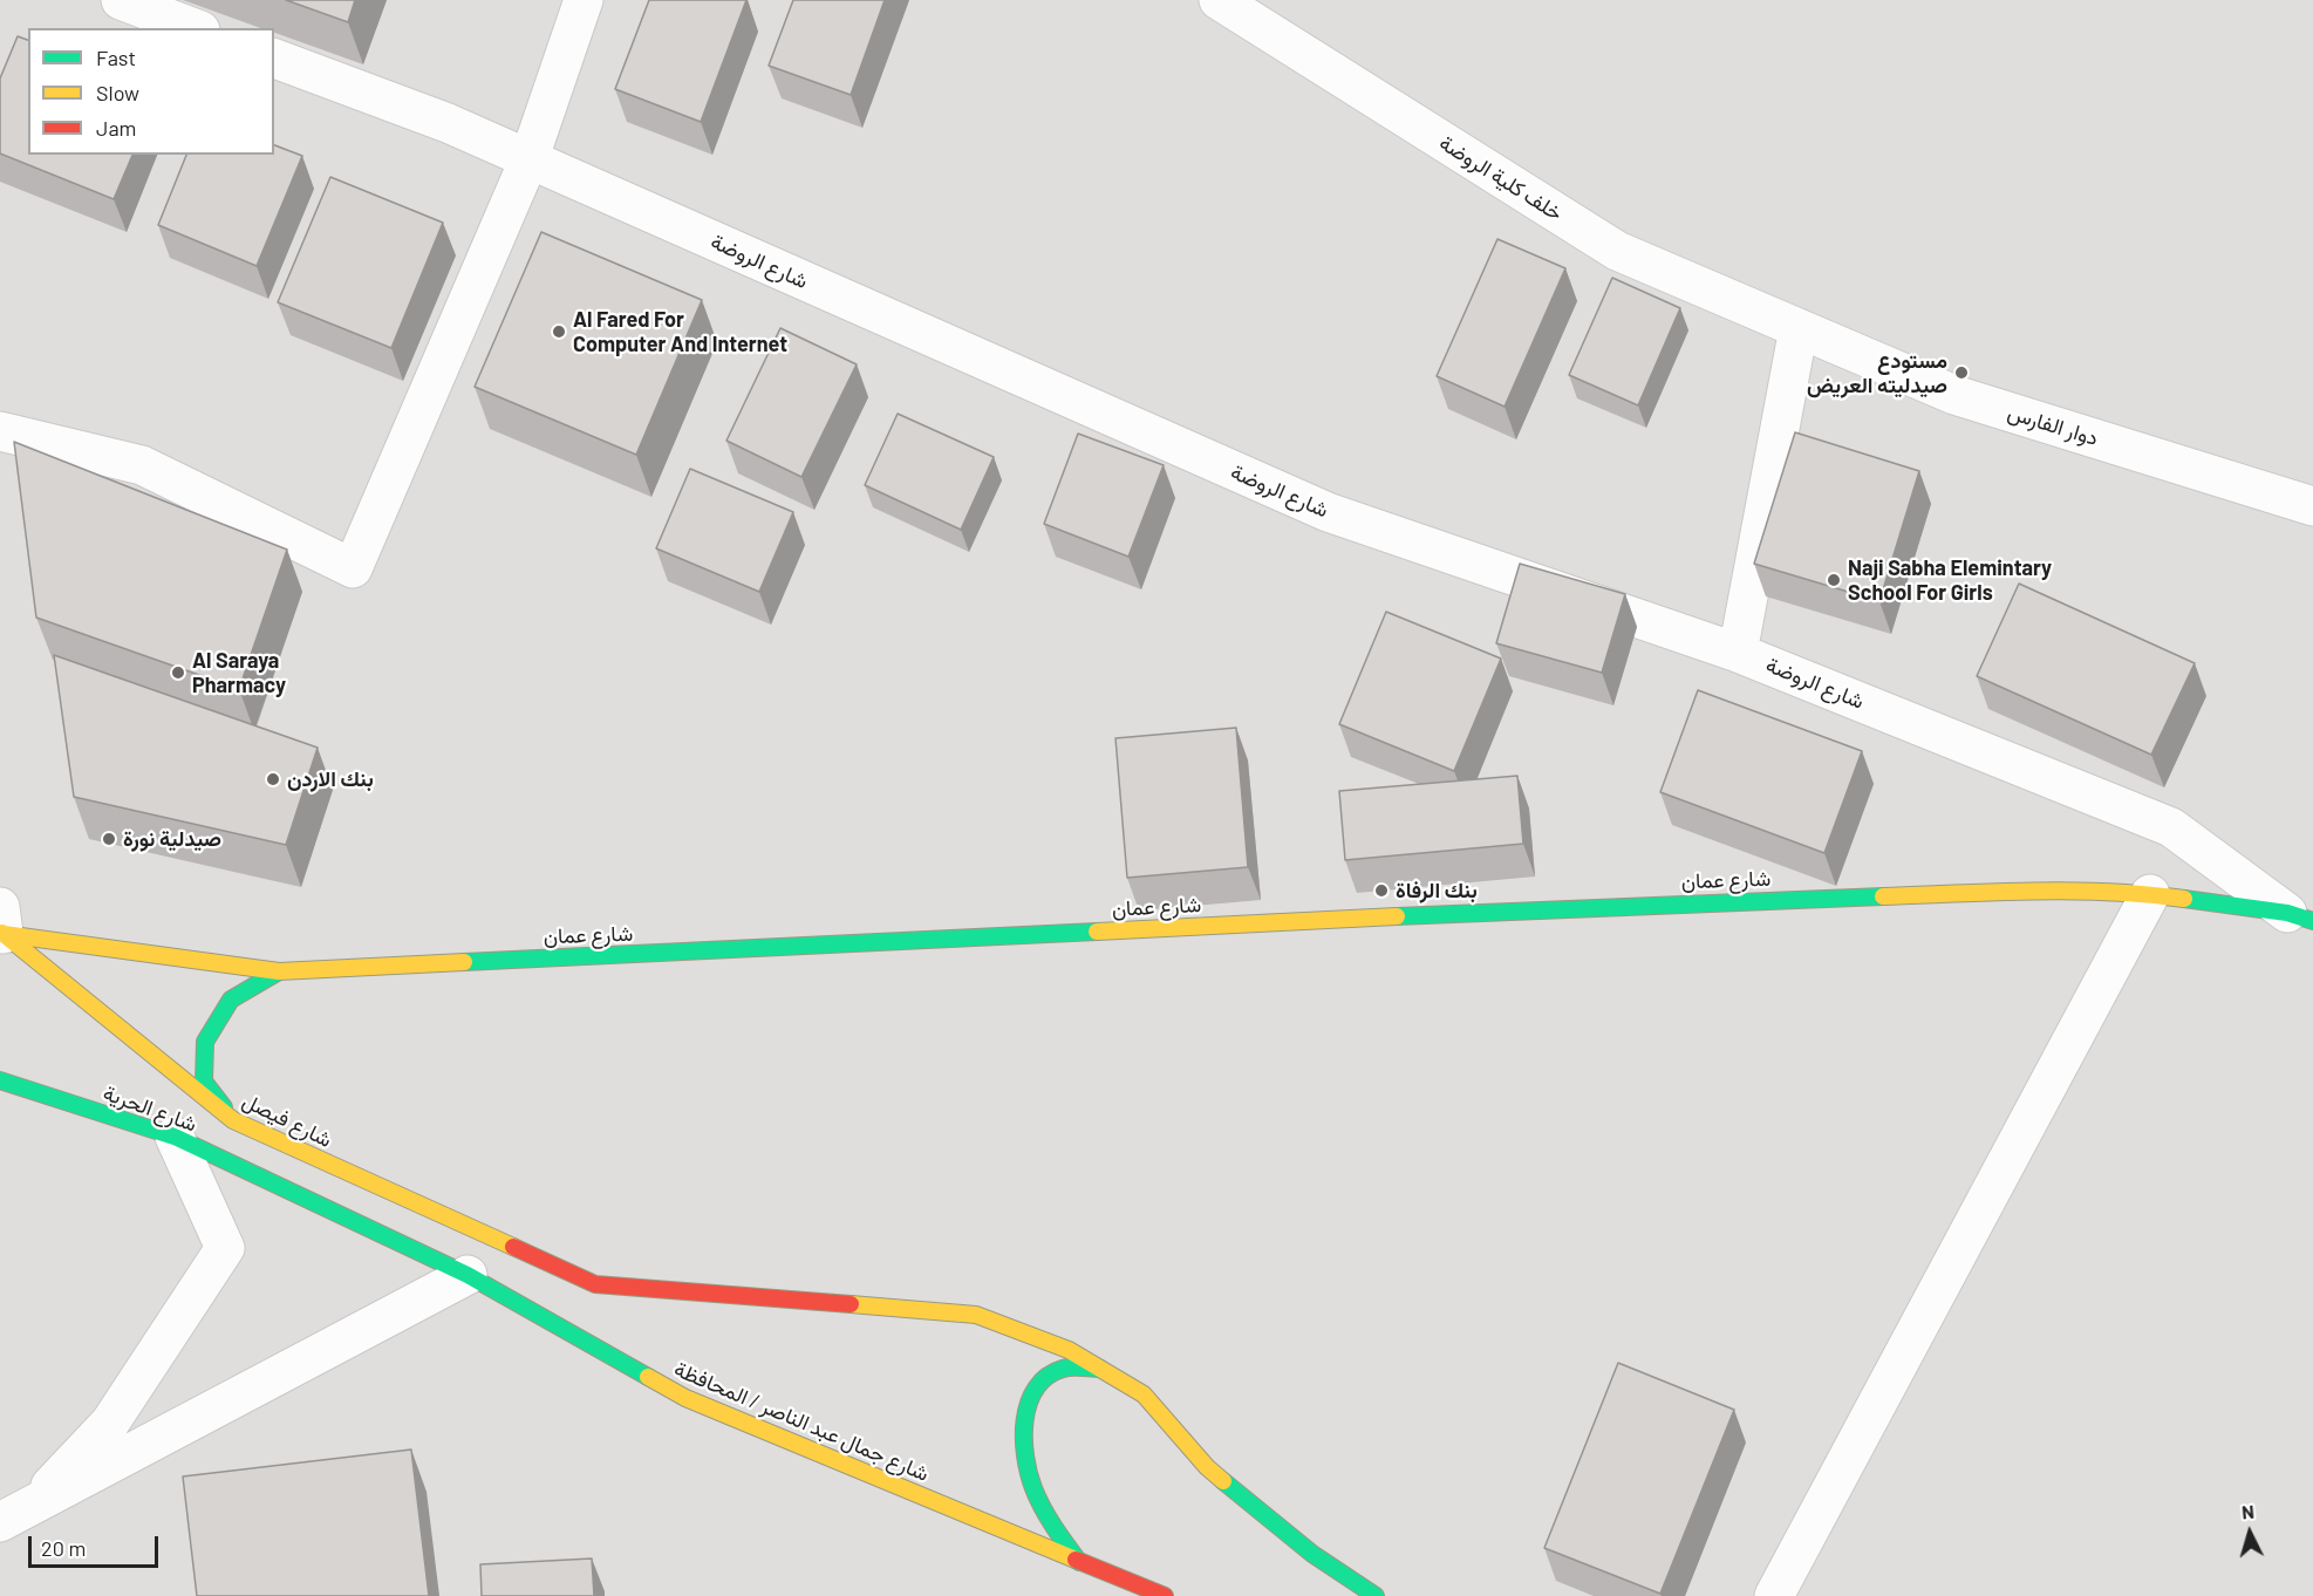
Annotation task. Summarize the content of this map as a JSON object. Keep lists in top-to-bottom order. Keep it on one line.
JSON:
{"streets":{"main road":["شارع عمان","شارع الحرية","شارع فيصل","شارع جمال عبد الناصر / المحافظة"],"street":["خلف كلية الروضة","شارع الروضة","دوار الفارس"]},"crossings":[["خلف كلية الروضة","دوار الفارس"],["شارع الروضة","شارع عمان"],["شارع عمان","شارع فيصل"],["شارع الحرية","شارع جمال عبد الناصر / المحافظة"]],"places":["Al Fared For Computer And Internet","مستودع صيدليته العريض","Naji Sabha Elemintary School For Girls","Al Saraya Pharmacy","بنك الاردن","صيدلية نورة","بنك الرفاة"],"legend":["Fast","Slow","Jam"],"scale_bar":"20 m","north":"top"}
